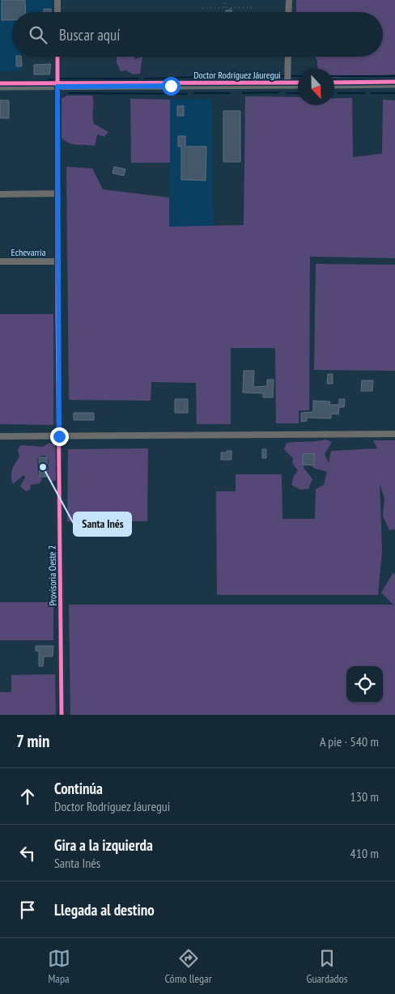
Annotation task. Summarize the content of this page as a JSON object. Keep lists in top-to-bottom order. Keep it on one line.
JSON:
{"streets":{"main road":["Doctor Rodríguez Jáuregui"],"street":["Echevarría","Provisoria Oeste 2"]},"crossings":[["Doctor Rodríguez Jáuregui","Provisoria Oeste 2"],["Echevarría","Provisoria Oeste 2"]],"places":["Santa Inés"],"north":"bottom","page":{"search":"Buscar aquí","heading":["7 min","A pie · 540 m"],"list":[["Continúa","Doctor Rodríguez Jáuregui","130 m"],["Gira a la izquierda","Santa Inés","410 m"],"Llegada al destino"],"nav":["Mapa","Cómo llegar","Guardados"]}}
